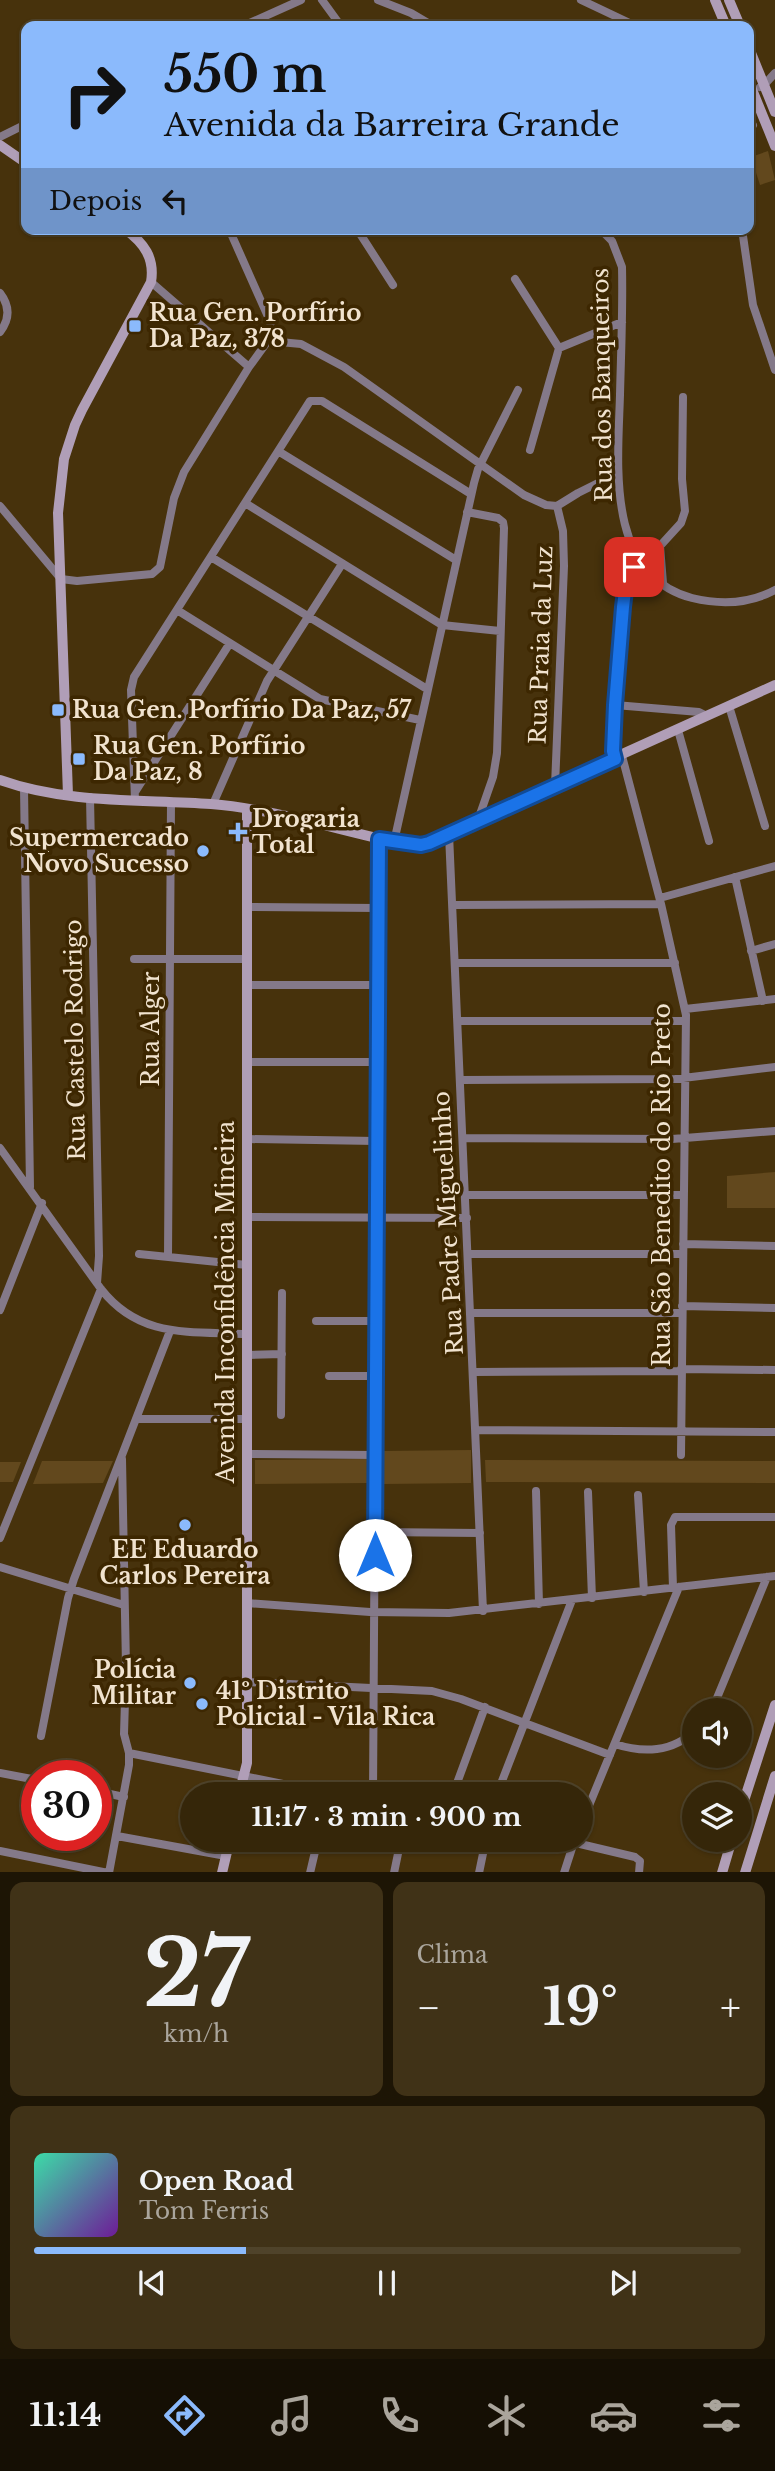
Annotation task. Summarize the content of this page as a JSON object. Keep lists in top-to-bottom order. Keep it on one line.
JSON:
{"streets":{"street":["Rua dos Banqueiros","Rua Praia da Luz","Rua Alger","Rua Castelo Rodrigo","Rua São Benedito do Rio Preto","Rua Padre Miguelinho","Avenida Inconfidência Mineira"]},"crossings":[["Rua dos Banqueiros","Rua São Benedito do Rio Preto"]],"places":{"transit":["Rua Gen. Porfírio Da Paz, 378","Rua Gen. Porfírio Da Paz, 57","Rua Gen. Porfírio Da Paz, 8"],"health":["Drogaria Total"],"other":["Supermercado Novo Sucesso","EE Eduardo Carlos Pereira","Polícia Militar","41º Distrito Policial - Vila Rica"]},"page":{"turn":["550 m","Avenida da Barreira Grande"],"then":"Depois","limit":"30","trip":"11:17 · 3 min · 900 m","tile":[["27","km/h"],"Clima"],"heat":["−","19°","+"],"song":["Open Road","Tom Ferris"],"tabs":"11:14"}}
